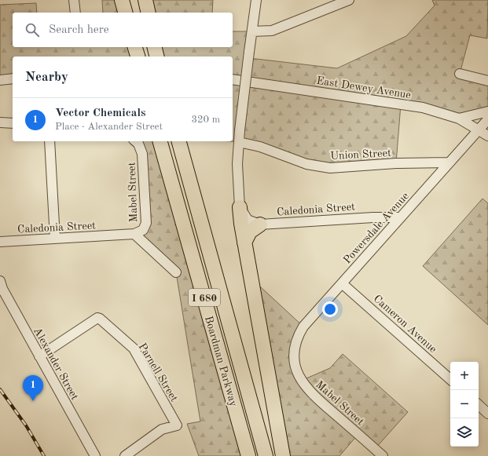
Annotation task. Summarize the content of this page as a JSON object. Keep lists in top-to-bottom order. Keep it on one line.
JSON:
{"streets":{"highway":["I 680","Boardman Parkway"],"street":["East Dewey Avenue","Union Street","Mabel Street","Caledonia Street","Powersdale Avenue","Cameron Avenue","Alexander Street","Parnell Street"]},"crossings":[["East Dewey Avenue","Powersdale Avenue"],["Union Street","Powersdale Avenue"],["Mabel Street","Caledonia Street"],["Mabel Street","Powersdale Avenue"],["Caledonia Street","Powersdale Avenue"],["Powersdale Avenue","Cameron Avenue"],["Alexander Street","Parnell Street"]],"page":{"search":"Search here","heading":"Nearby","list":[{"mark":"1","name":"Vector Chemicals","note":"Place · Alexander Street","value":"320 m"}],"map_buttons":["+","−"],"pins":"1"}}
